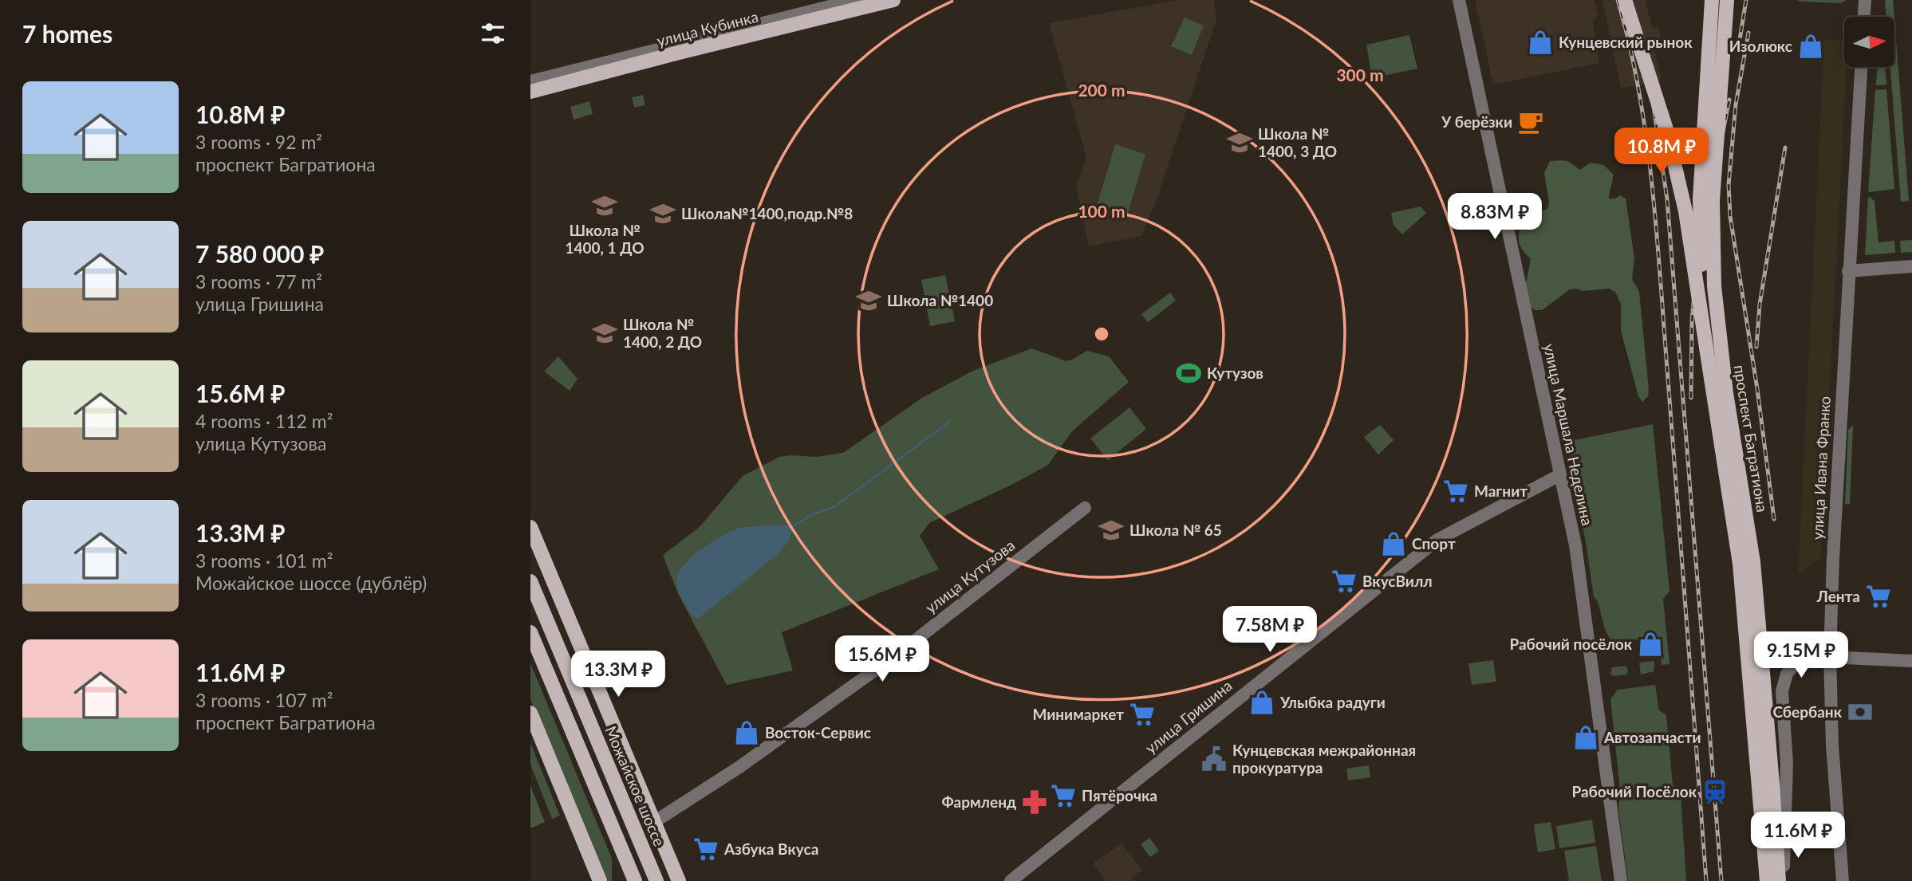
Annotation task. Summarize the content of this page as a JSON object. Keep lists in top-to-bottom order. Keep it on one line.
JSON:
{"streets":{"main road":["улица Кубинка","проспект Багратиона","Можайское шоссе"],"street":["улица Маршала Неделина","улица Ивана Франко","улица Кутузова","улица Гришина"]},"crossings":[["улица Маршала Неделина","улица Гришина"]],"places":{"shop":["Кунцевский рынок","Изолюкс","Спорт","Рабочий посёлок","Улыбка радуги","Восток-Сервис","Автозапчасти"],"cafe":["У берёзки"],"school or university":["Школа № 1400, 3 ДО","Школа № 1400, 1 ДО","Школа№1400,подр.№8","Школа №1400","Школа № 1400, 2 ДО","Школа № 65"],"sports":["Кутузов"],"supermarket":["Магнит","ВкусВилл","Лента","Минимаркет","Пятёрочка","Азбука Вкуса"],"bank":["Сбербанк"],"public building":["Кунцевская межрайонная прокуратура"],"station":["Рабочий Посёлок"],"pharmacy":["Фармленд"]},"north":"right","page":{"heading":"7 homes","list":[{"name":"10.8M ₽","note":"3 rooms · 92 m² · проспект Багратиона"},{"name":"7 580 000 ₽","note":"3 rooms · 77 m² · улица Гришина"},{"name":"15.6M ₽","note":"4 rooms · 112 m² · улица Кутузова"},{"name":"13.3M ₽","note":"3 rooms · 101 m² · Можайское шоссе (дублёр)"},{"name":"11.6M ₽","note":"3 rooms · 107 m² · проспект Багратиона"}],"price":["10.8M ₽","8.83M ₽","7.58M ₽","9.15M ₽","15.6M ₽","13.3M ₽","11.6M ₽"]},"rings":["300 m","200 m","100 m"]}
